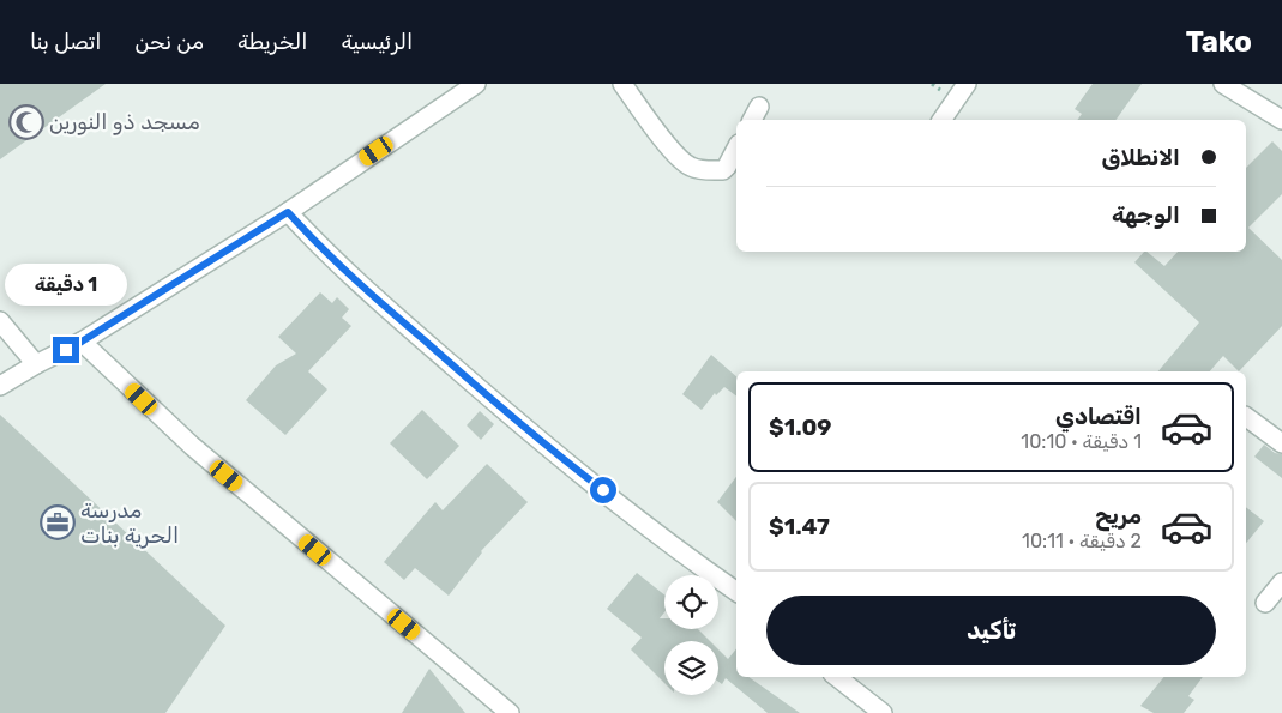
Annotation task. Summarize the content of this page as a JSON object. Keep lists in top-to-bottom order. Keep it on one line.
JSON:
{"places":{"mosque":["مسجد ذو النورين"],"office":["مدرسة الحرية بنات"]},"page":{"header":"Tako","nav":["الرئيسية","الخريطة","من نحن","اتصل بنا"],"banner":["الانطلاق","الوجهة"],"bubble":"1 دقيقة","list":[{"name":"اقتصادي","note":"1 دقيقة · 10:10","value":"$1.09"},{"name":"مريح","note":"2 دقيقة · 10:11","value":"$1.47"}],"buttons":"تأكيد"}}
